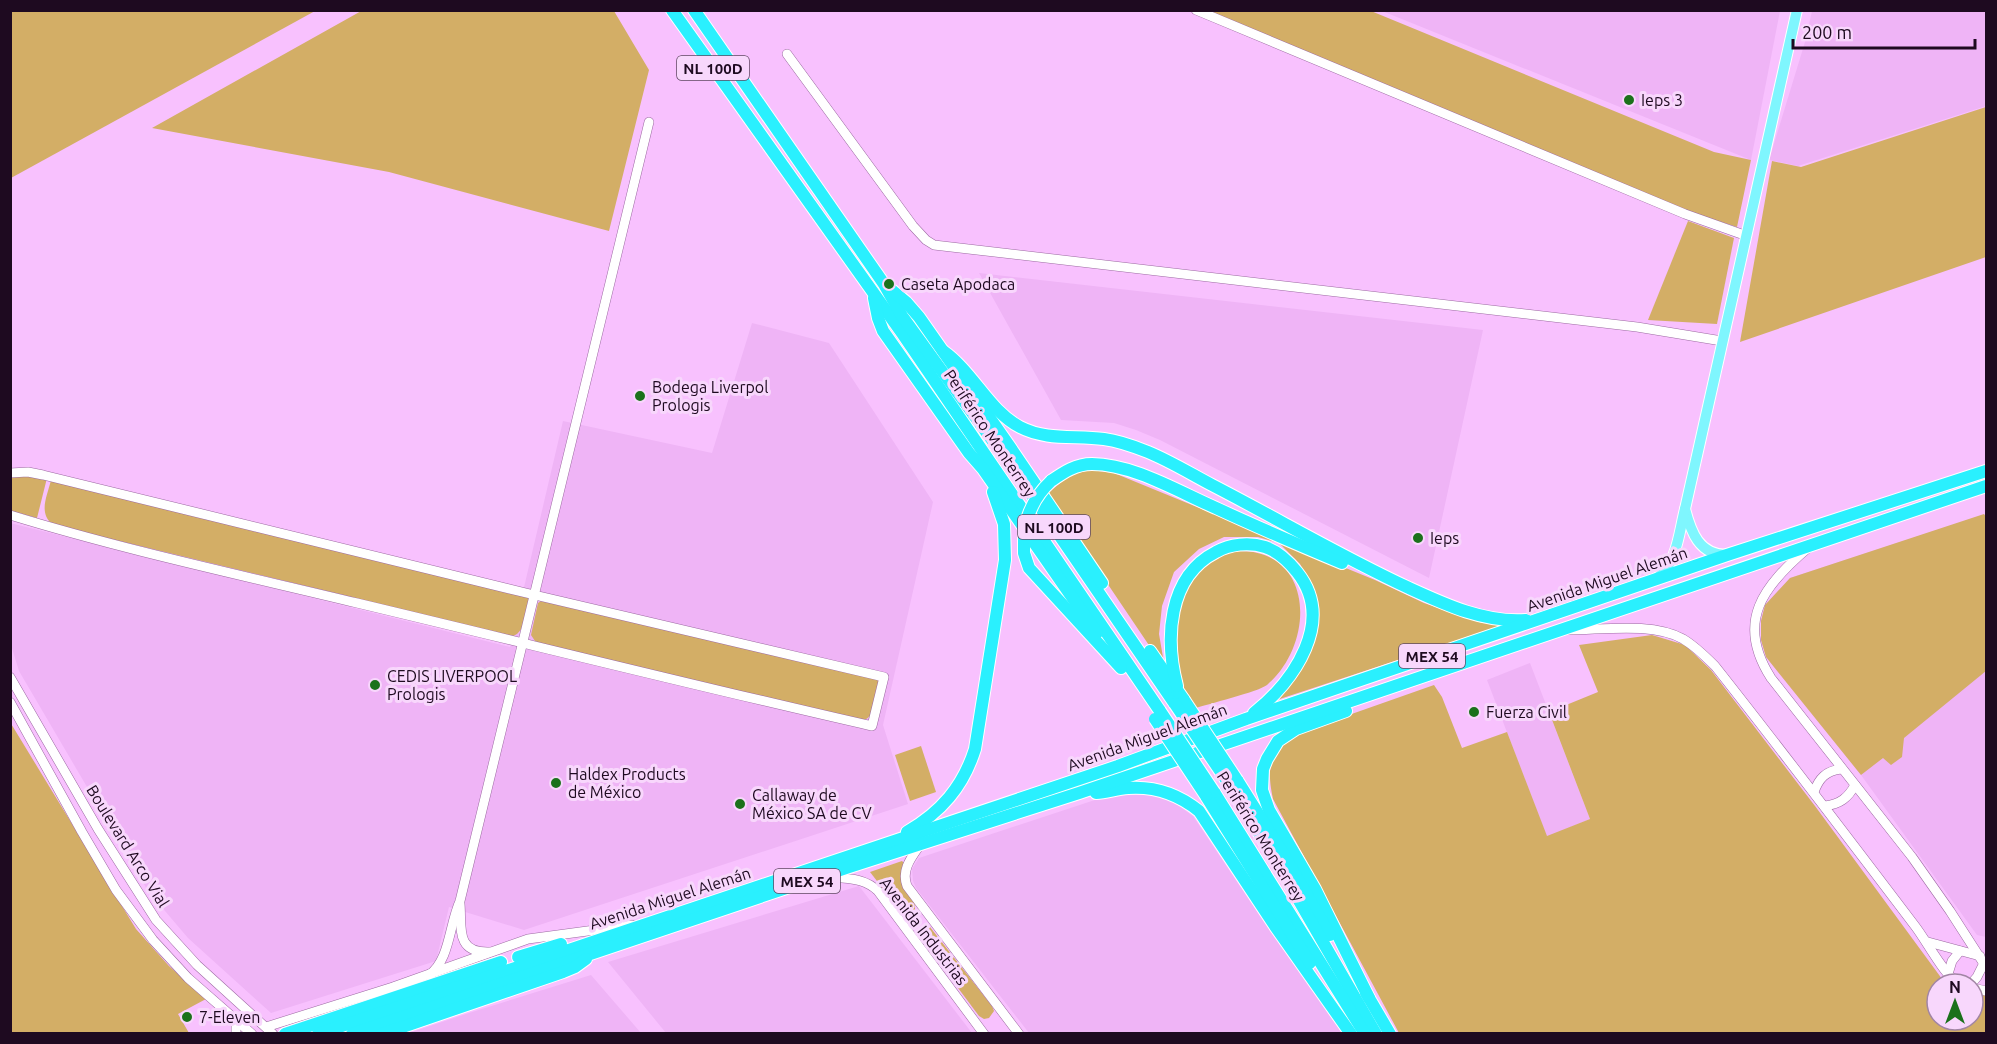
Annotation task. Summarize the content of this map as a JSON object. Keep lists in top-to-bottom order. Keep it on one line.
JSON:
{"streets":{"highway":["NL 100D","Periférico Monterrey","Avenida Miguel Alemán","MEX 54"],"street":["Boulevard Arco Vial","Avenida Industrias"]},"crossings":[["Avenida Miguel Alemán","Avenida Industrias"]],"places":["Ieps 3","Caseta Apodaca","Bodega Liverpol Prologis","Ieps","CEDIS LIVERPOOL Prologis","Fuerza Civil","Haldex Products de México","Callaway de México SA de CV","7-Eleven"],"scale_bar":"200 m","north":"top"}
